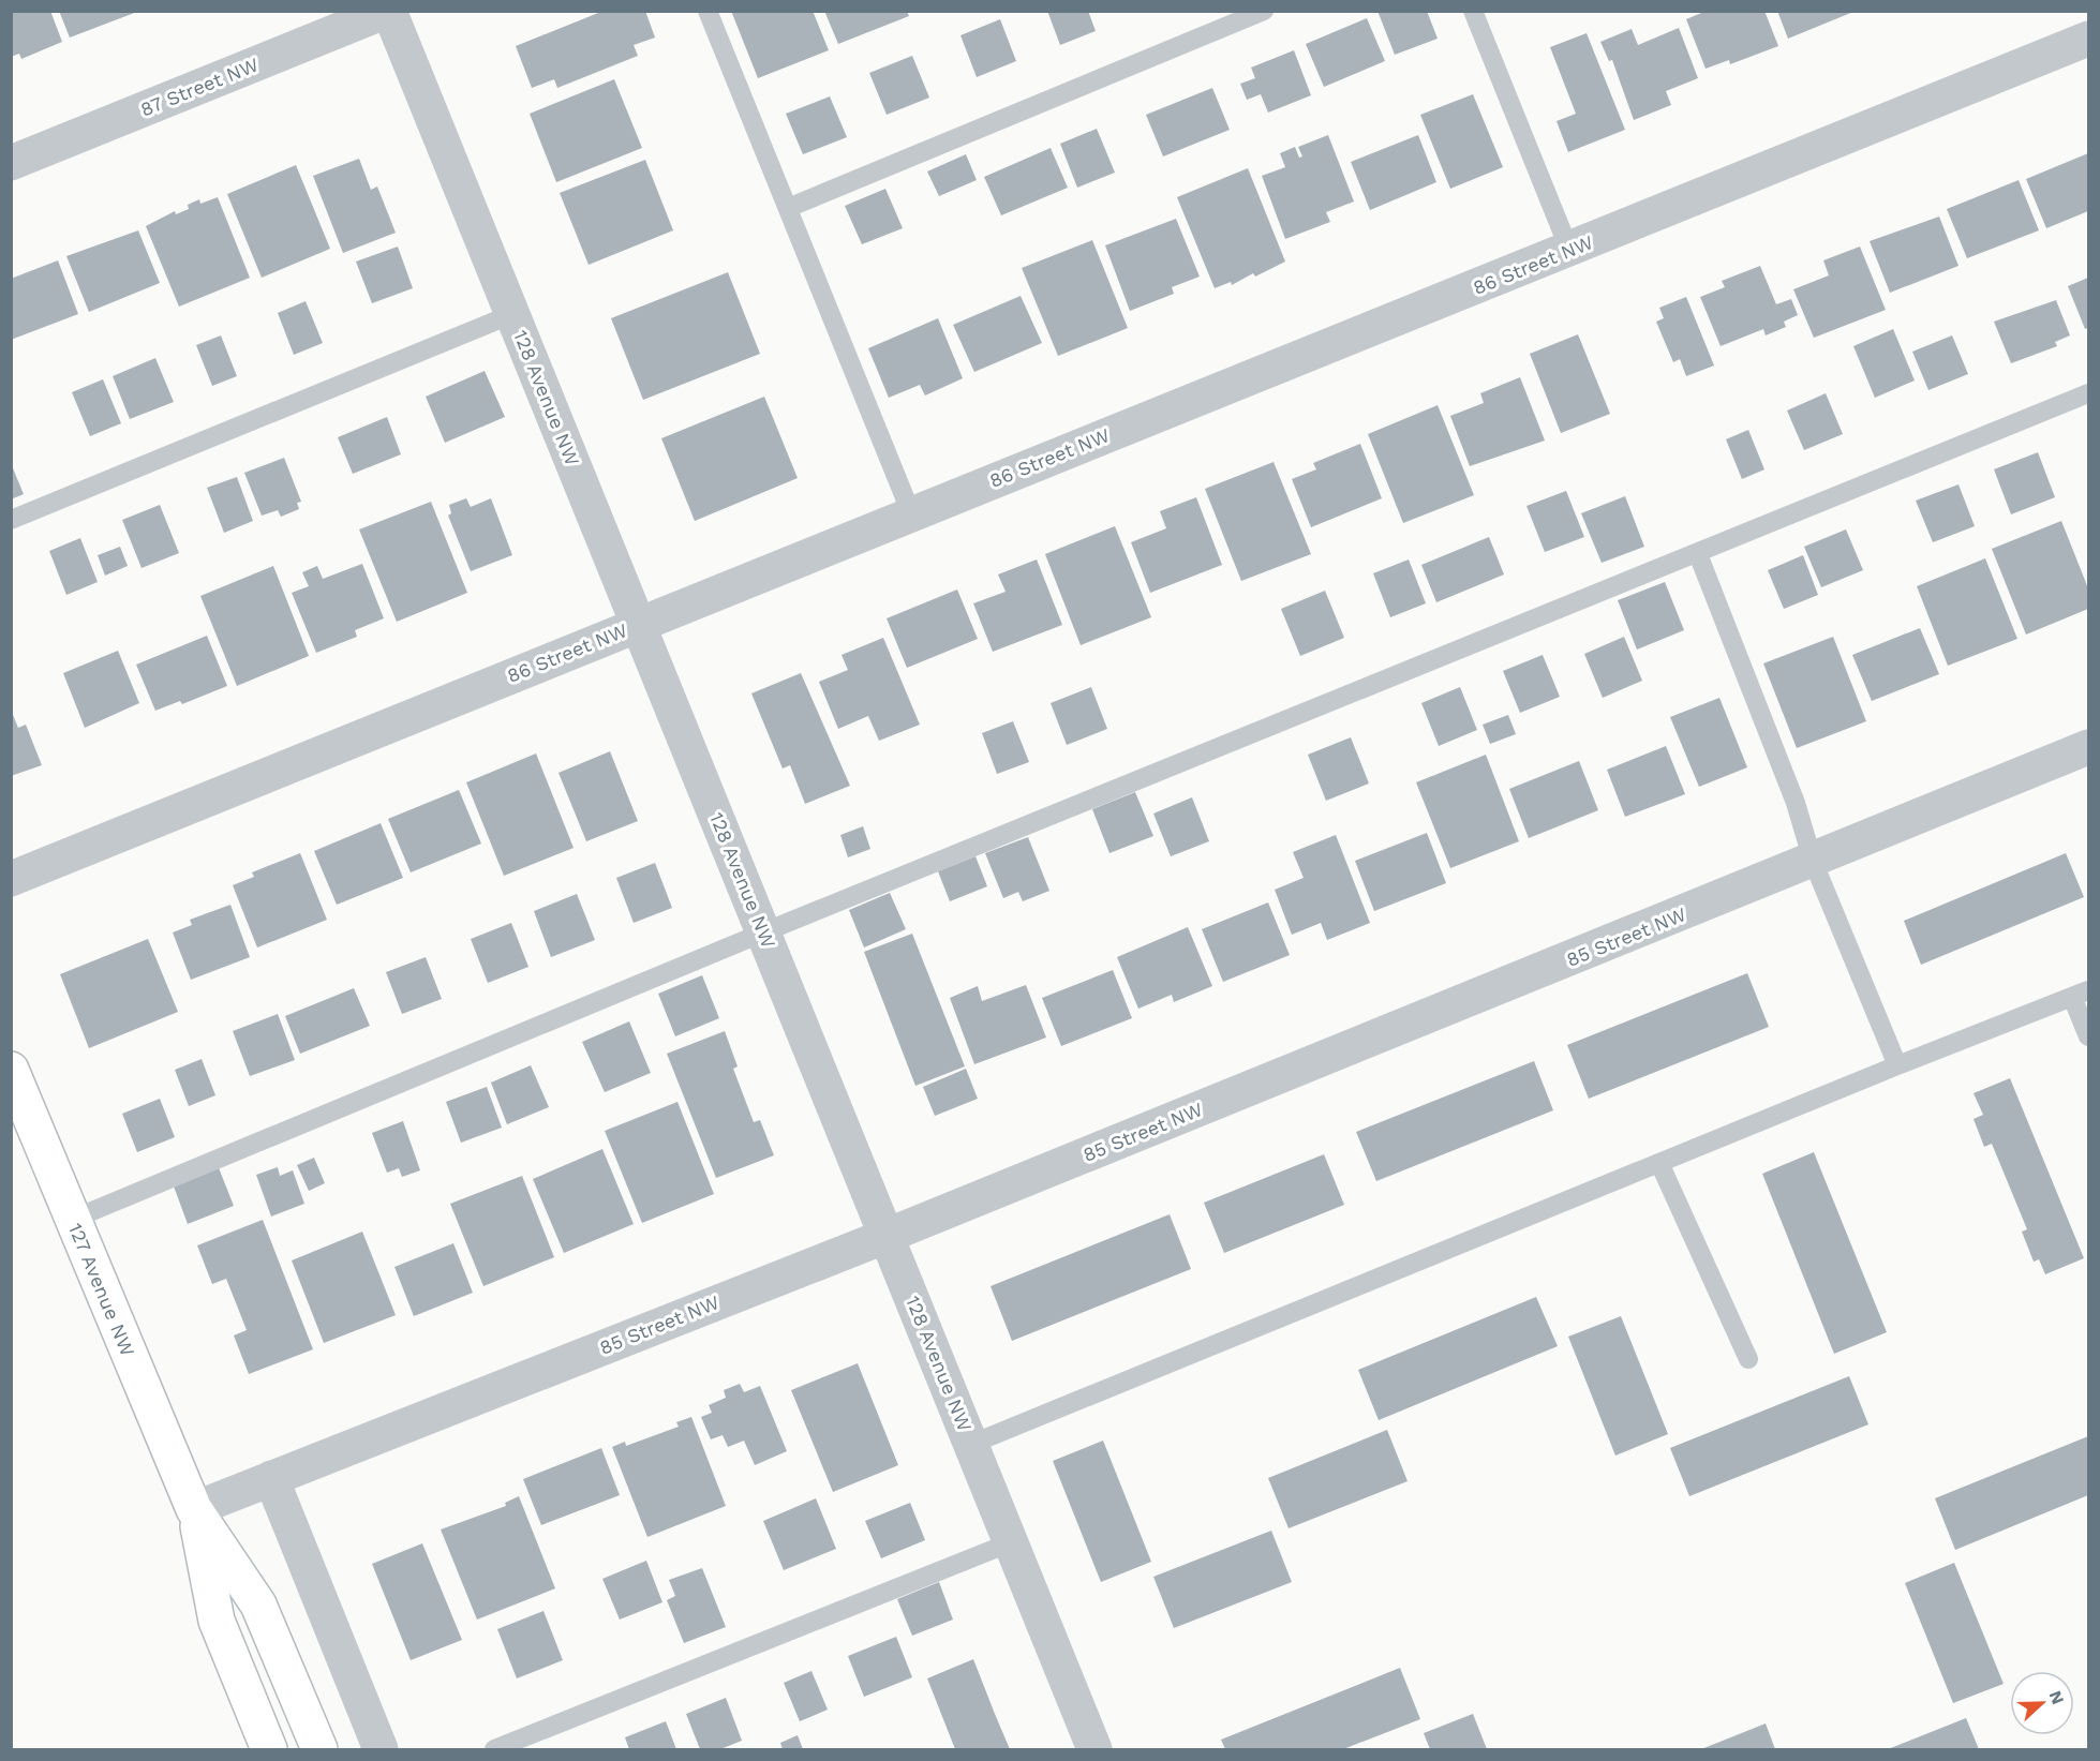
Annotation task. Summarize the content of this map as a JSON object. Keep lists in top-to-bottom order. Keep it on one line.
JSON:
{"streets":{"main road":["127 Avenue NW"],"street":["87 Street NW","86 Street NW","128 Avenue NW","85 Street NW"]},"crossings":[["87 Street NW","128 Avenue NW"],["86 Street NW","128 Avenue NW"],["128 Avenue NW","85 Street NW"],["85 Street NW","127 Avenue NW"]],"north":"right"}
